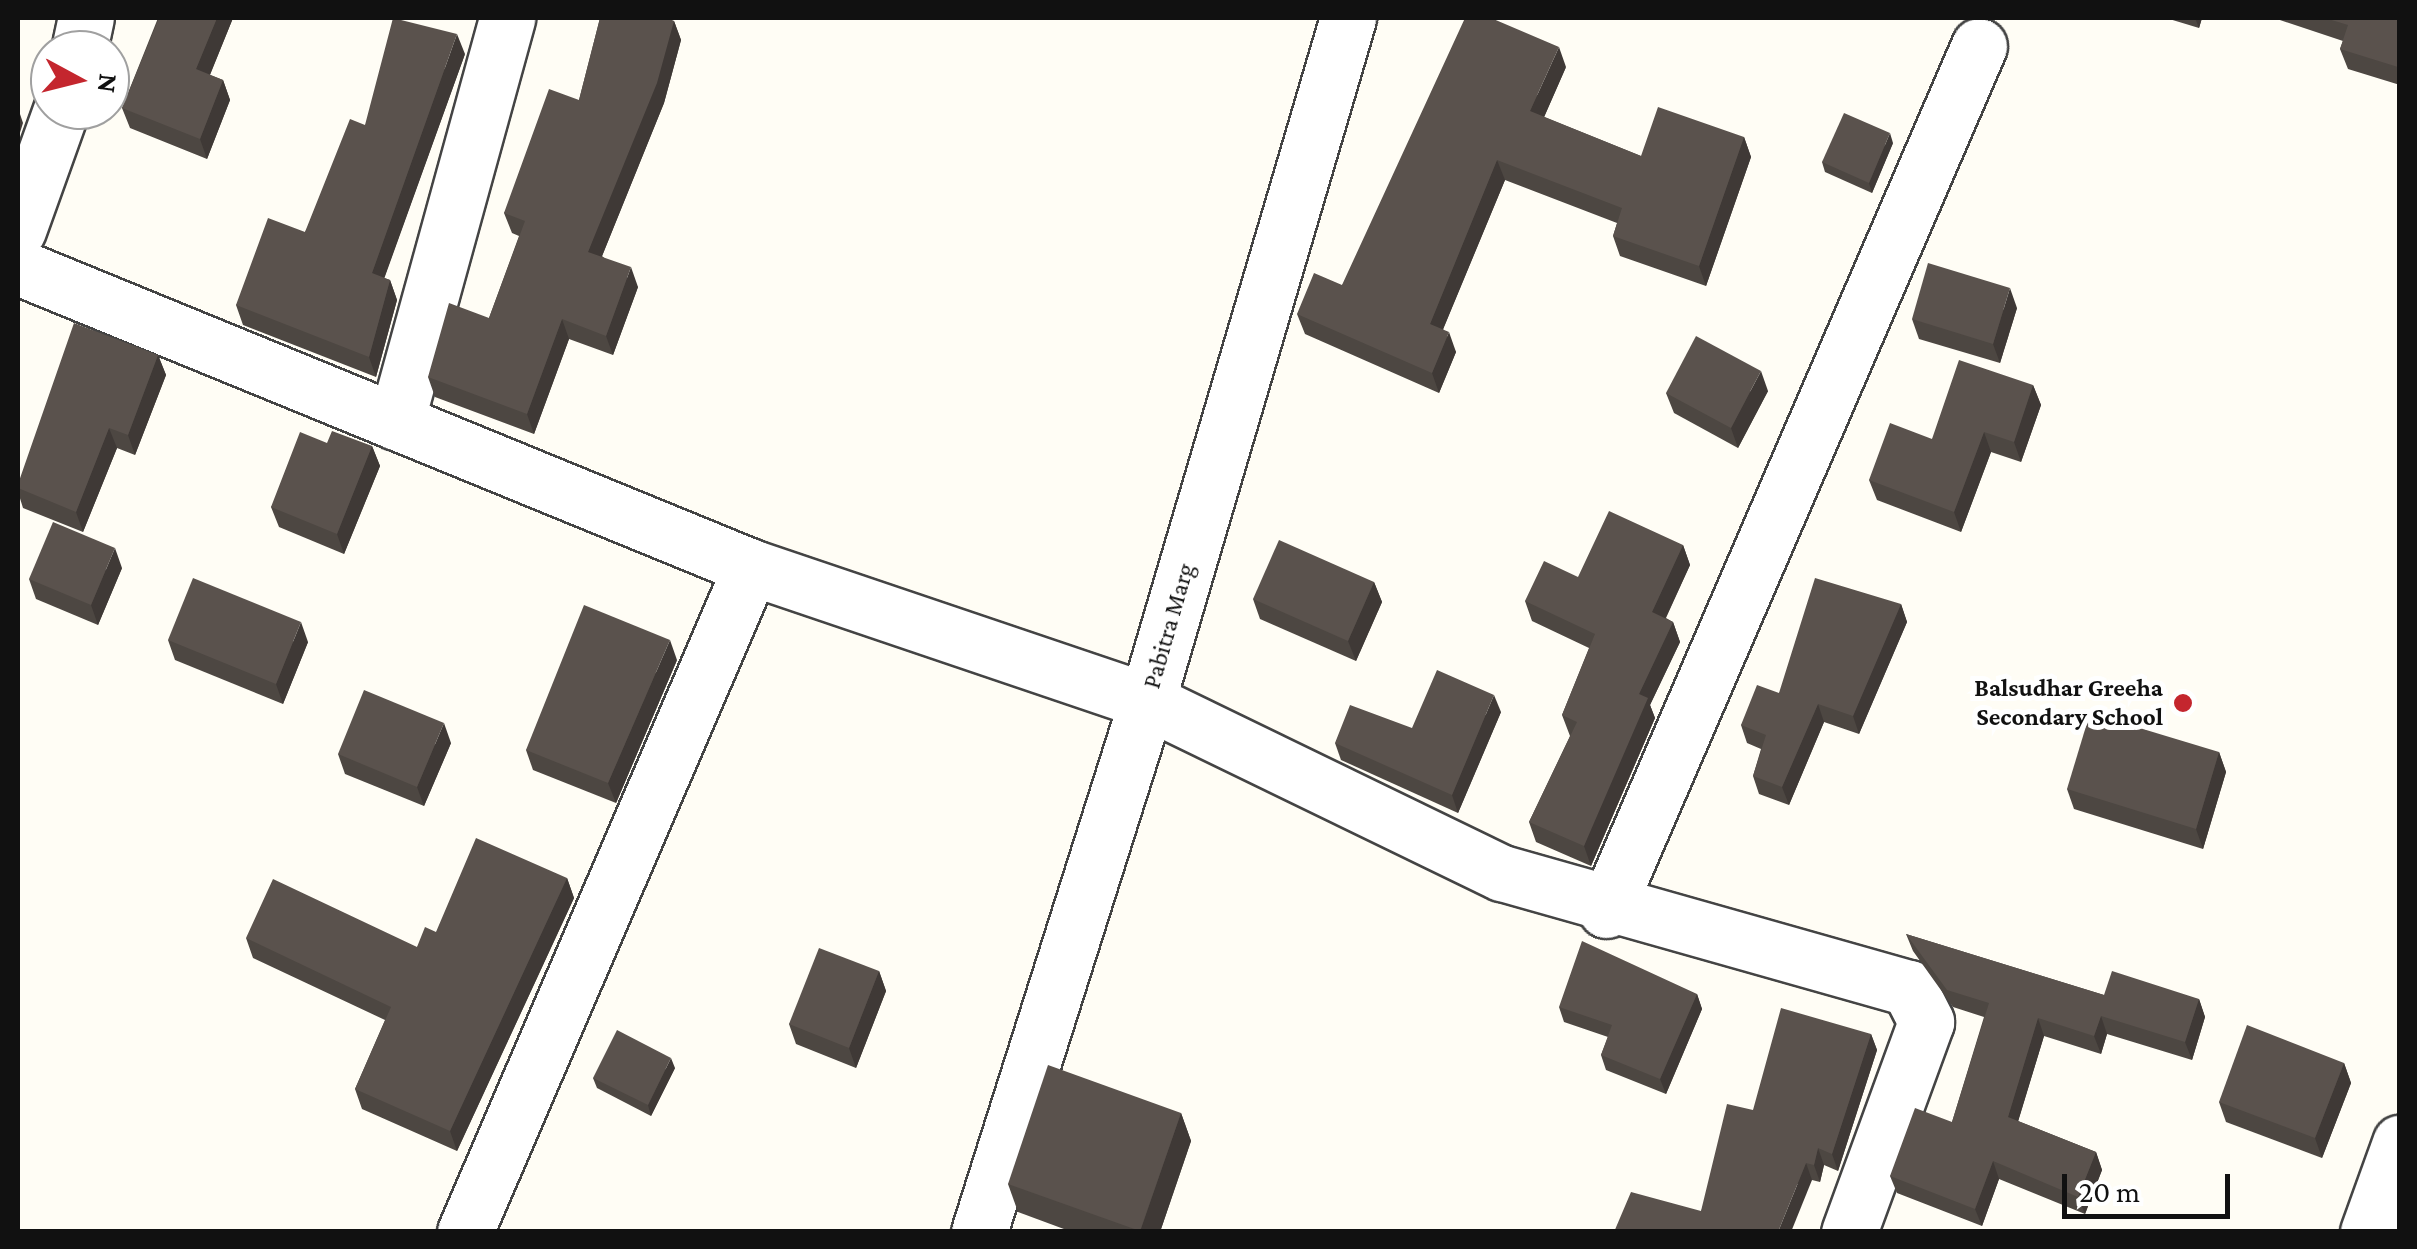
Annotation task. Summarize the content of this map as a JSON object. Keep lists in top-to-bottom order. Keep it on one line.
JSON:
{"streets":{"street":["Pabitra Marg"]},"places":["Balsudhar Greeha Secondary School"],"scale_bar":"20 m","north":"right"}
